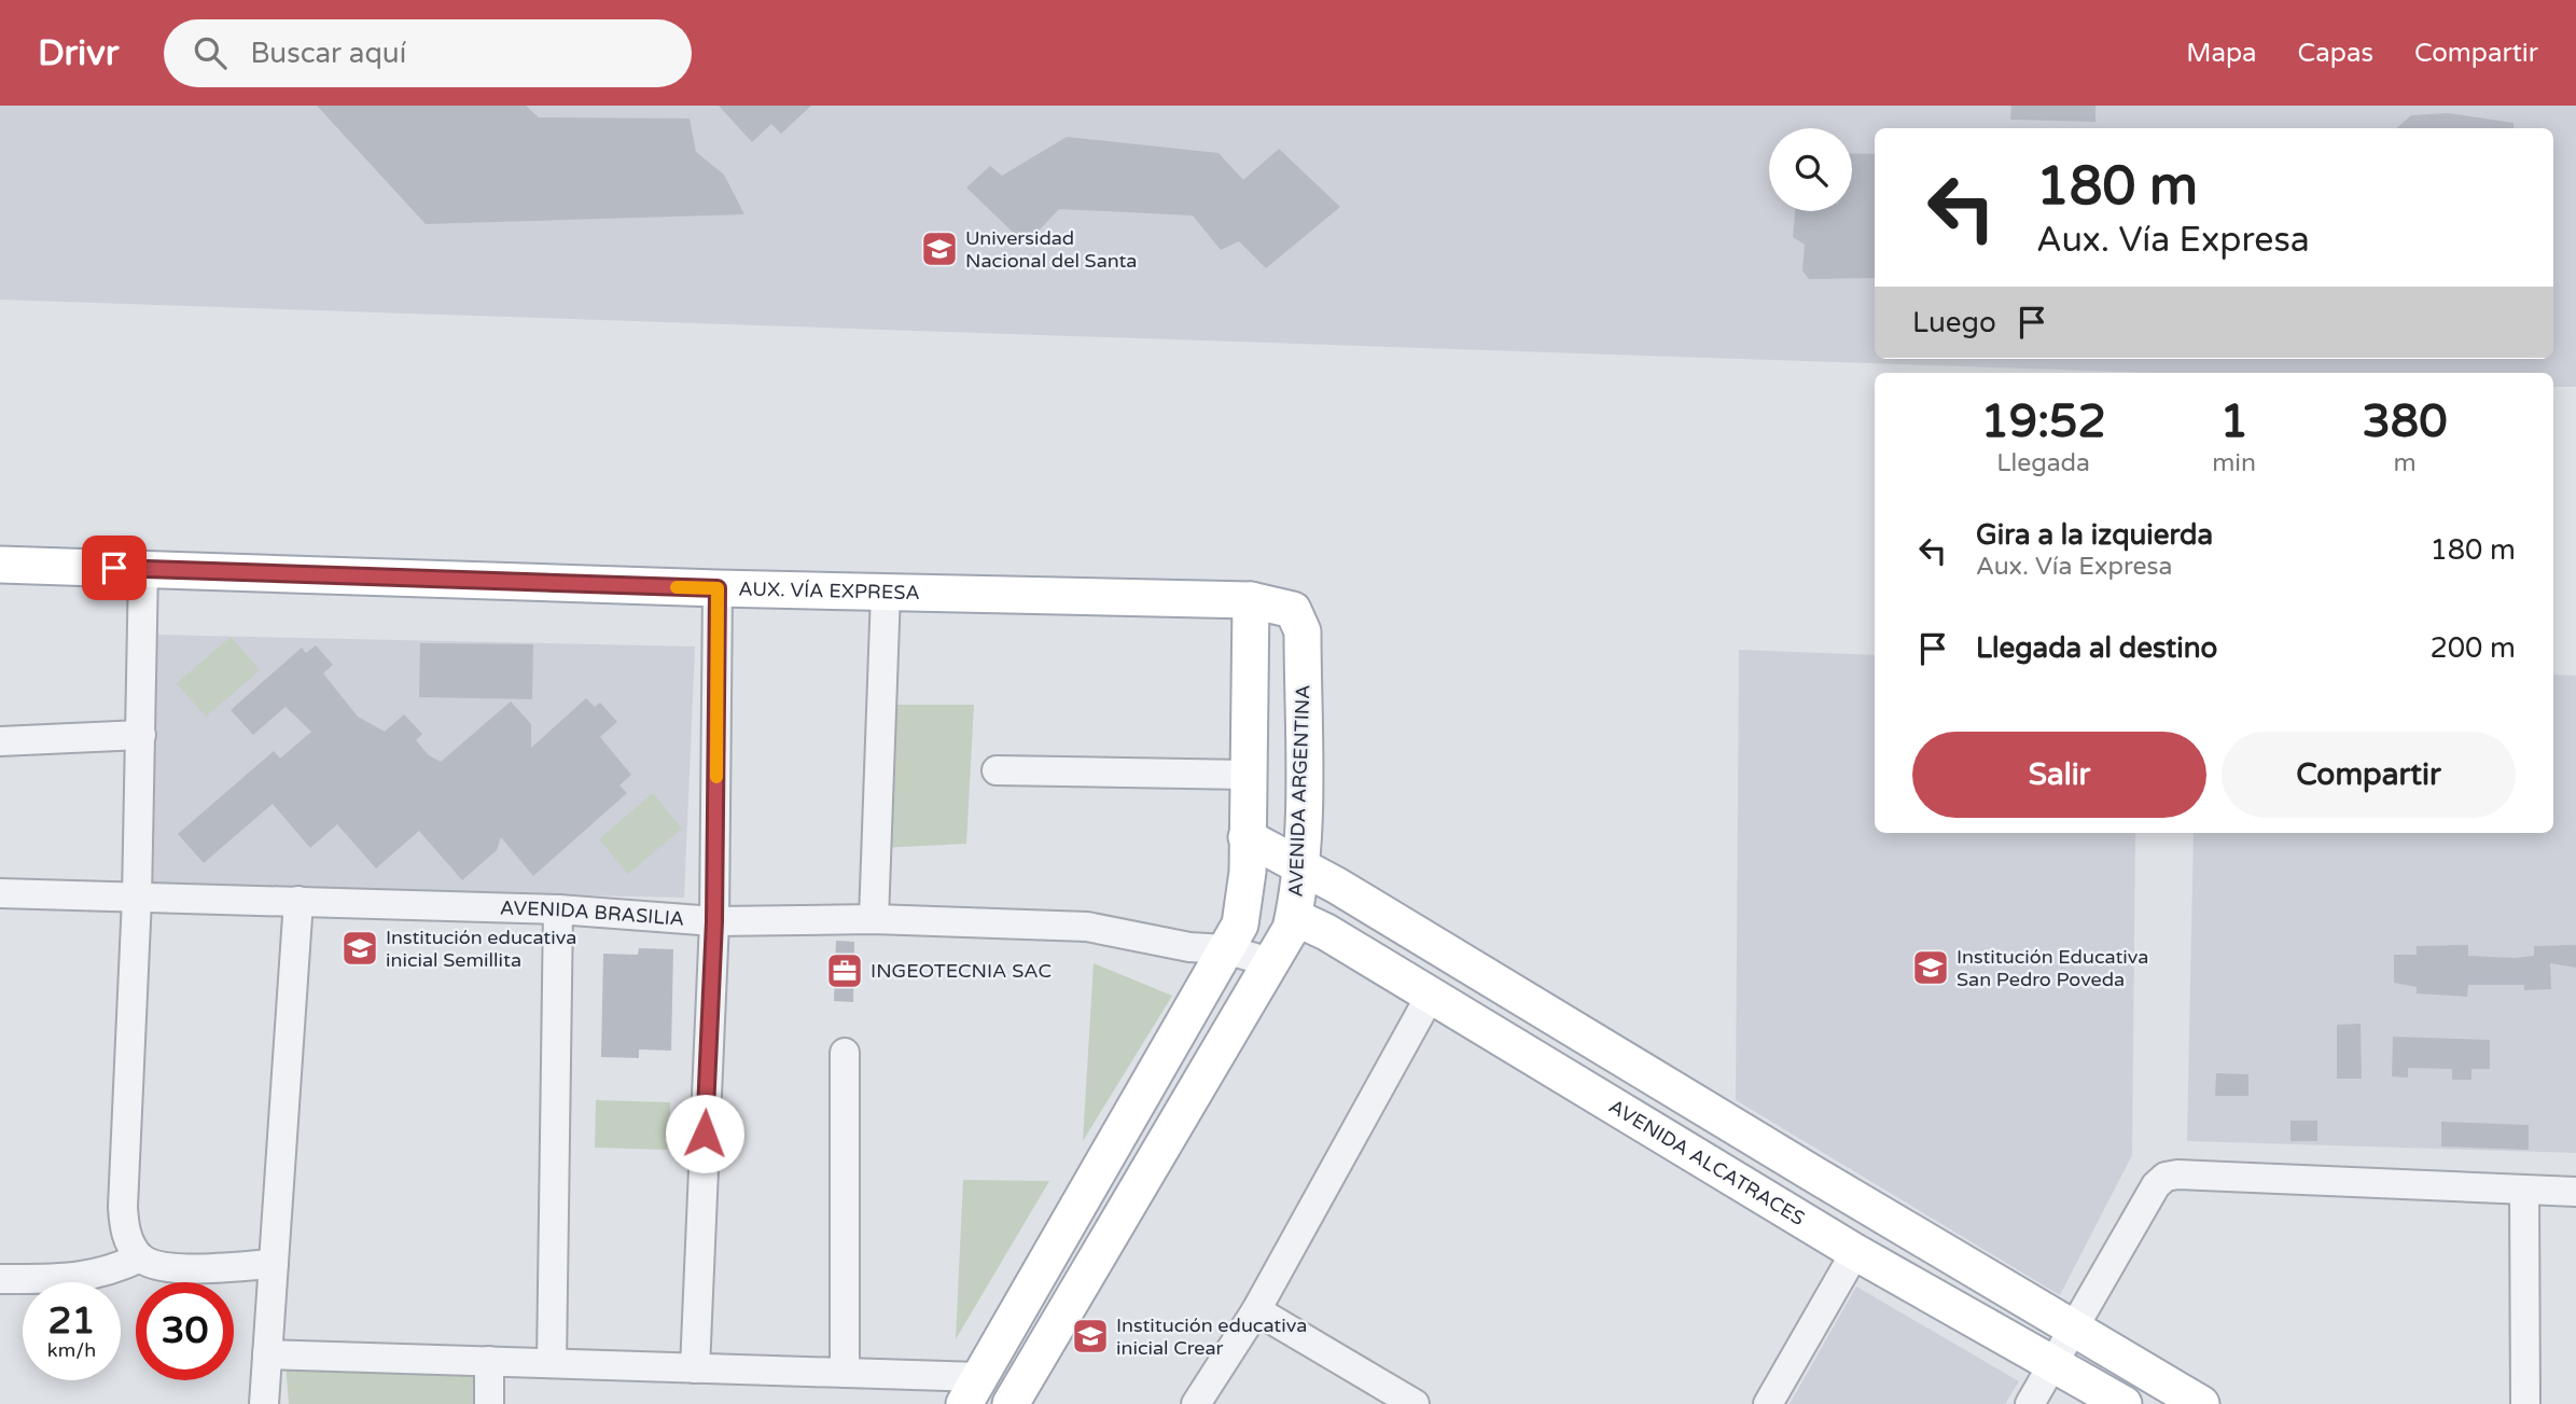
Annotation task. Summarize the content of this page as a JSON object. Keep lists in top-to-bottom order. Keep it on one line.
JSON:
{"streets":{"main road":["AUX. VÍA EXPRESA","AVENIDA ARGENTINA","AVENIDA ALCATRACES"],"street":["AVENIDA BRASILIA"]},"crossings":[["AUX. VÍA EXPRESA","AVENIDA ARGENTINA"],["AVENIDA ARGENTINA","AVENIDA BRASILIA"],["AVENIDA ARGENTINA","AVENIDA ALCATRACES"]],"places":{"school or university":["Universidad Nacional del Santa","Institución educativa inicial Semillita","Institución Educativa San Pedro Poveda","Institución educativa inicial Crear"],"office":["INGEOTECNIA SAC"]},"page":{"header":"Drivr","search":"Buscar aquí","nav":["Mapa","Capas","Compartir"],"turn":["180 m","Aux. Vía Expresa"],"then":"Luego","eta":["19:52","Llegada","1","min","380","m"],"list":[{"name":"Gira a la izquierda","note":"Aux. Vía Expresa","value":"180 m"},{"name":"Llegada al destino","value":"200 m"}],"buttons":["Salir","Compartir"],"speed":"21 km/h","limit":"30"}}
